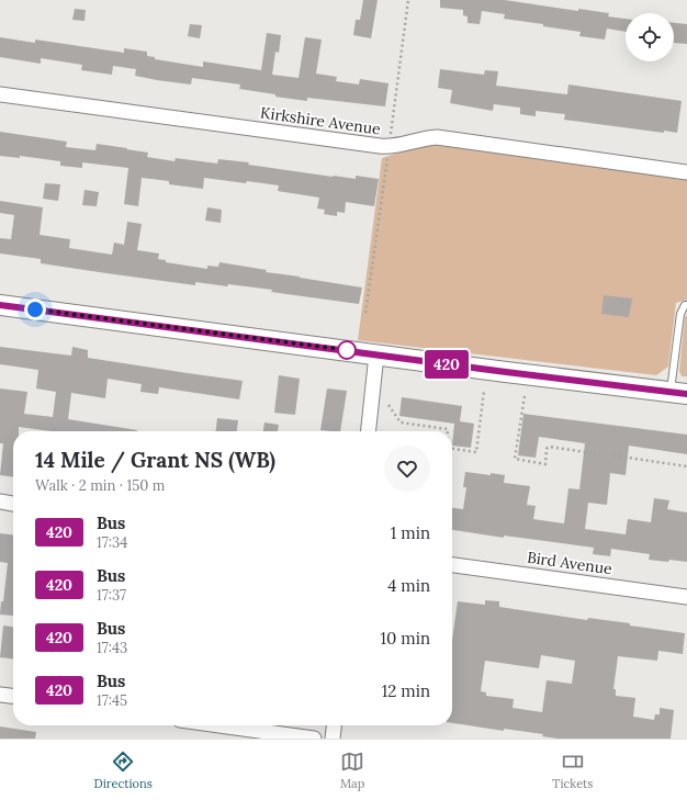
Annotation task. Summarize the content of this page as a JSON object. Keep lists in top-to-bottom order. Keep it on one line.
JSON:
{"streets":{"street":["Kirkshire Avenue","Bird Avenue"]},"lines":["bus line 420"],"page":{"on_map":"420","heading":["14 Mile / Grant NS (WB)","Walk · 2 min · 150 m"],"list":[{"mark":"420","name":"Bus","note":"17:34","value":"1 min"},{"mark":"420","name":"Bus","note":"17:37","value":"4 min"},{"mark":"420","name":"Bus","note":"17:43","value":"10 min"},{"mark":"420","name":"Bus","note":"17:45","value":"12 min"}],"tabs":["Directions","Map","Tickets"]}}
